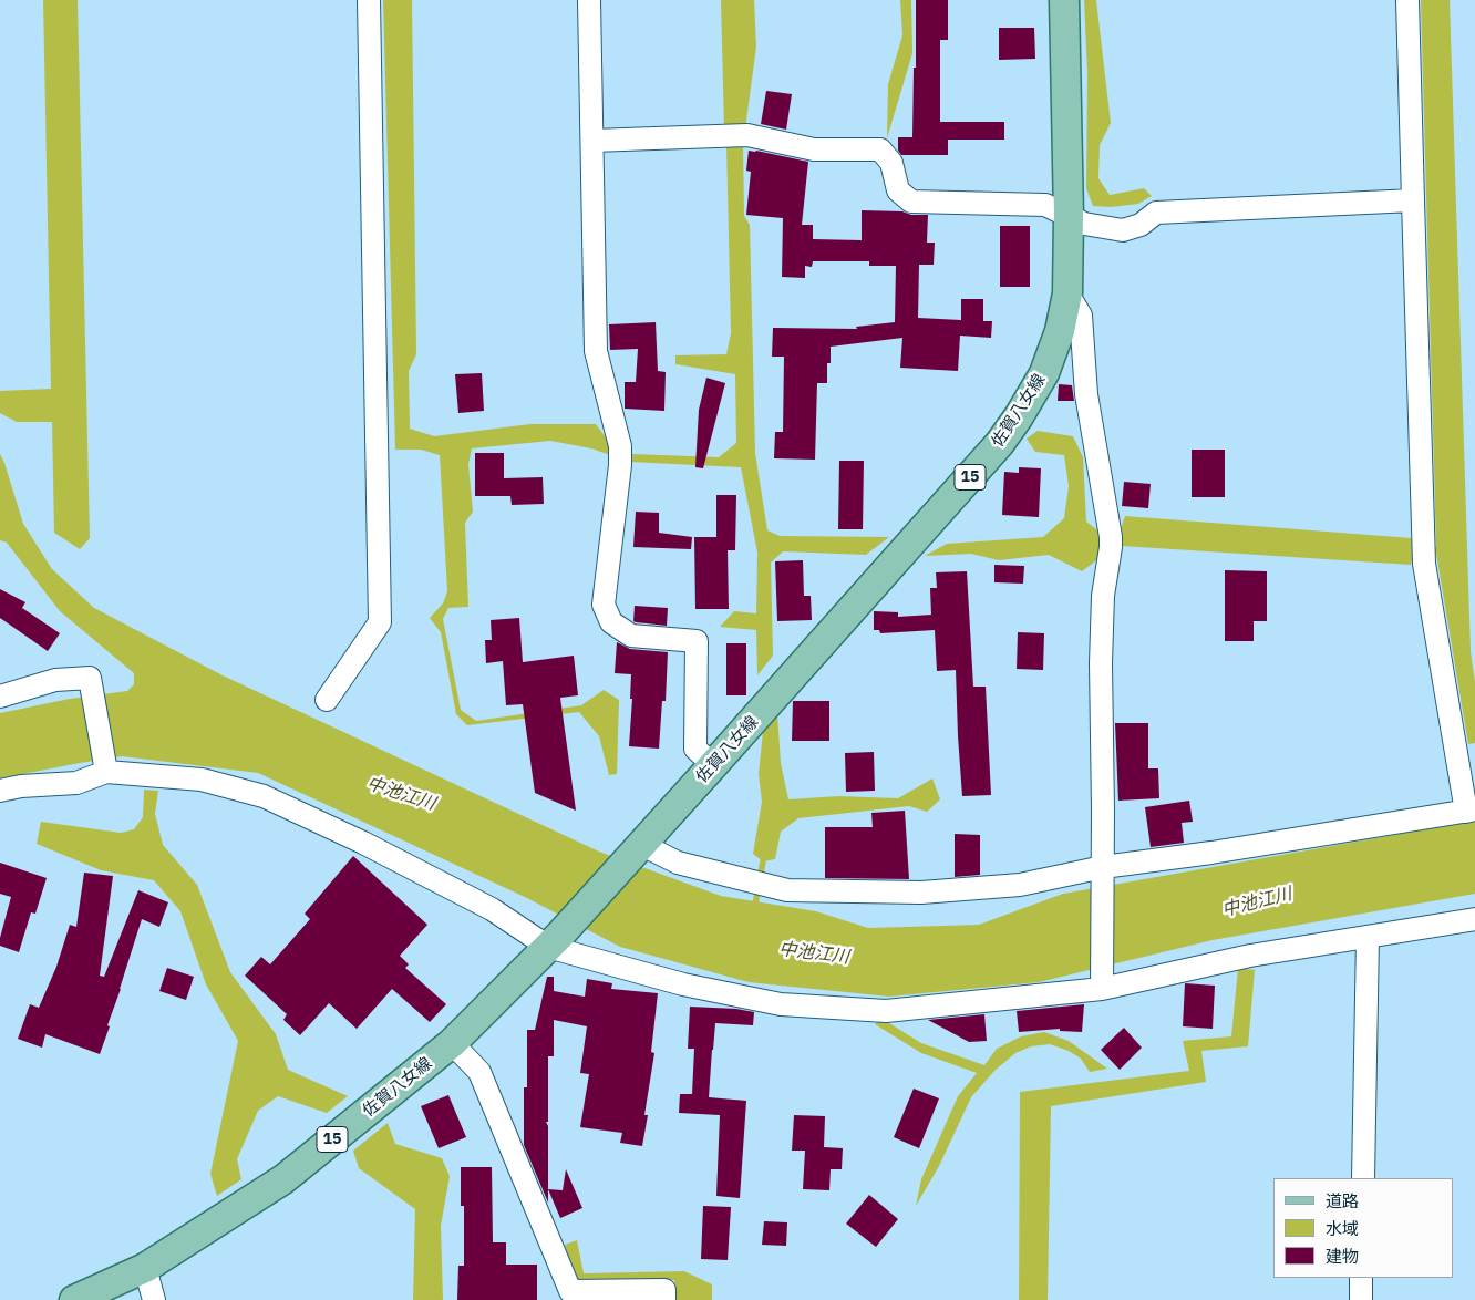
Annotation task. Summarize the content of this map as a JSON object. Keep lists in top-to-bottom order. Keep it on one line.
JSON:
{"streets":{"main road":["佐賀八女線","15"]},"crossings":[["佐賀八女線","15"]],"water":["中池江川"],"legend":["道路","水域","建物"]}
